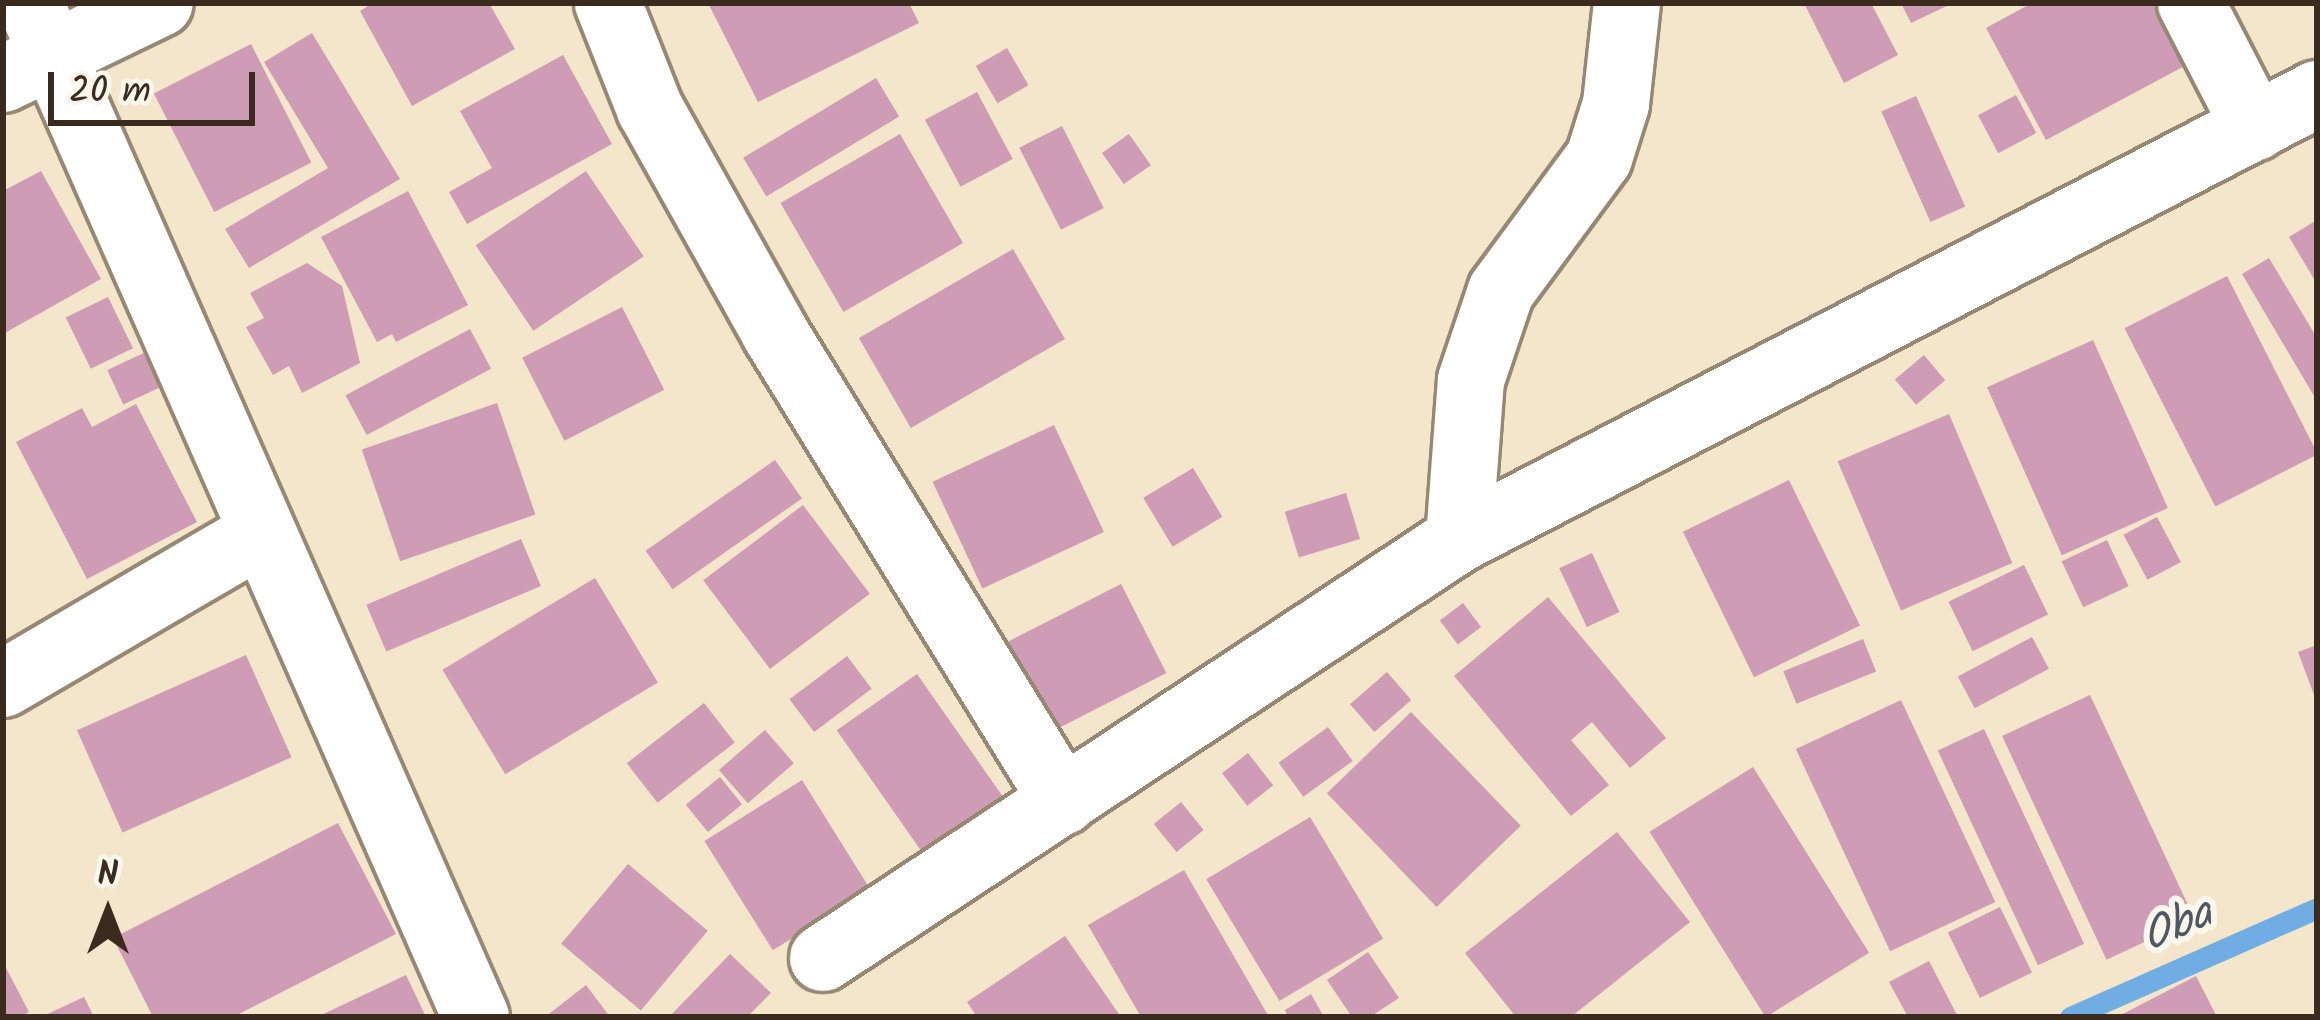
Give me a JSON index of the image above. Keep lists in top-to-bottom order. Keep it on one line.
{"water":["Oba"],"scale_bar":"20 m","north":"top"}
